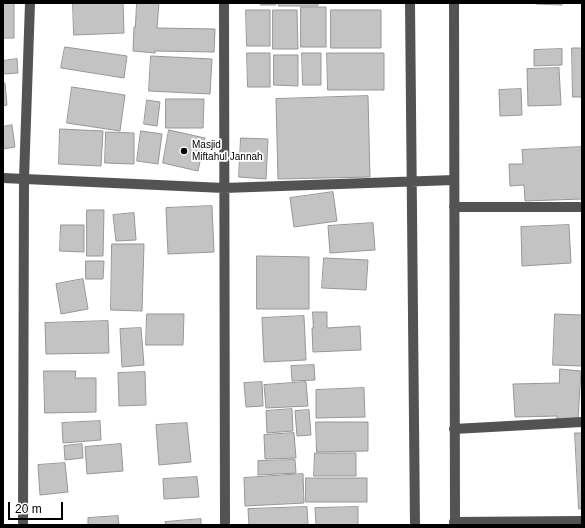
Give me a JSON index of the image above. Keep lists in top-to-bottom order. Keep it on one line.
{"places":["Masjid Miftahul Jannah"],"scale_bar":"20 m"}
